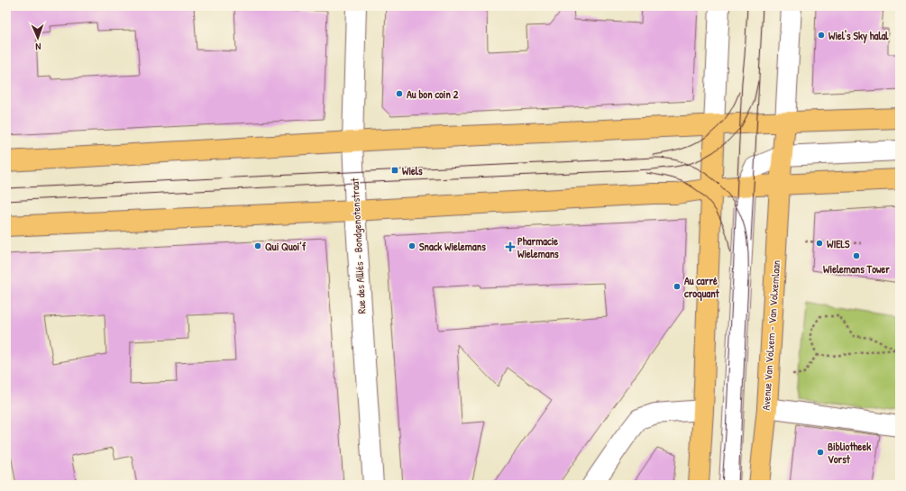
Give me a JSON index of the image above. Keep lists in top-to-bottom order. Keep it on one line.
{"streets":{"main road":["Avenue Van Volxem - Van Volxemlaan"],"street":["Rue des Alliés - Bondgenotenstraat"]},"places":{"other":["Wiel's Sky halal","Au bon coin 2","WIELS","Qui Quoi’f","Snack Wielemans","Wielemans Tower","Au carré croquant","Bibliotheek Vorst"],"transit":["Wiels"],"health":["Pharmacie Wielemans"]},"north":"bottom"}
